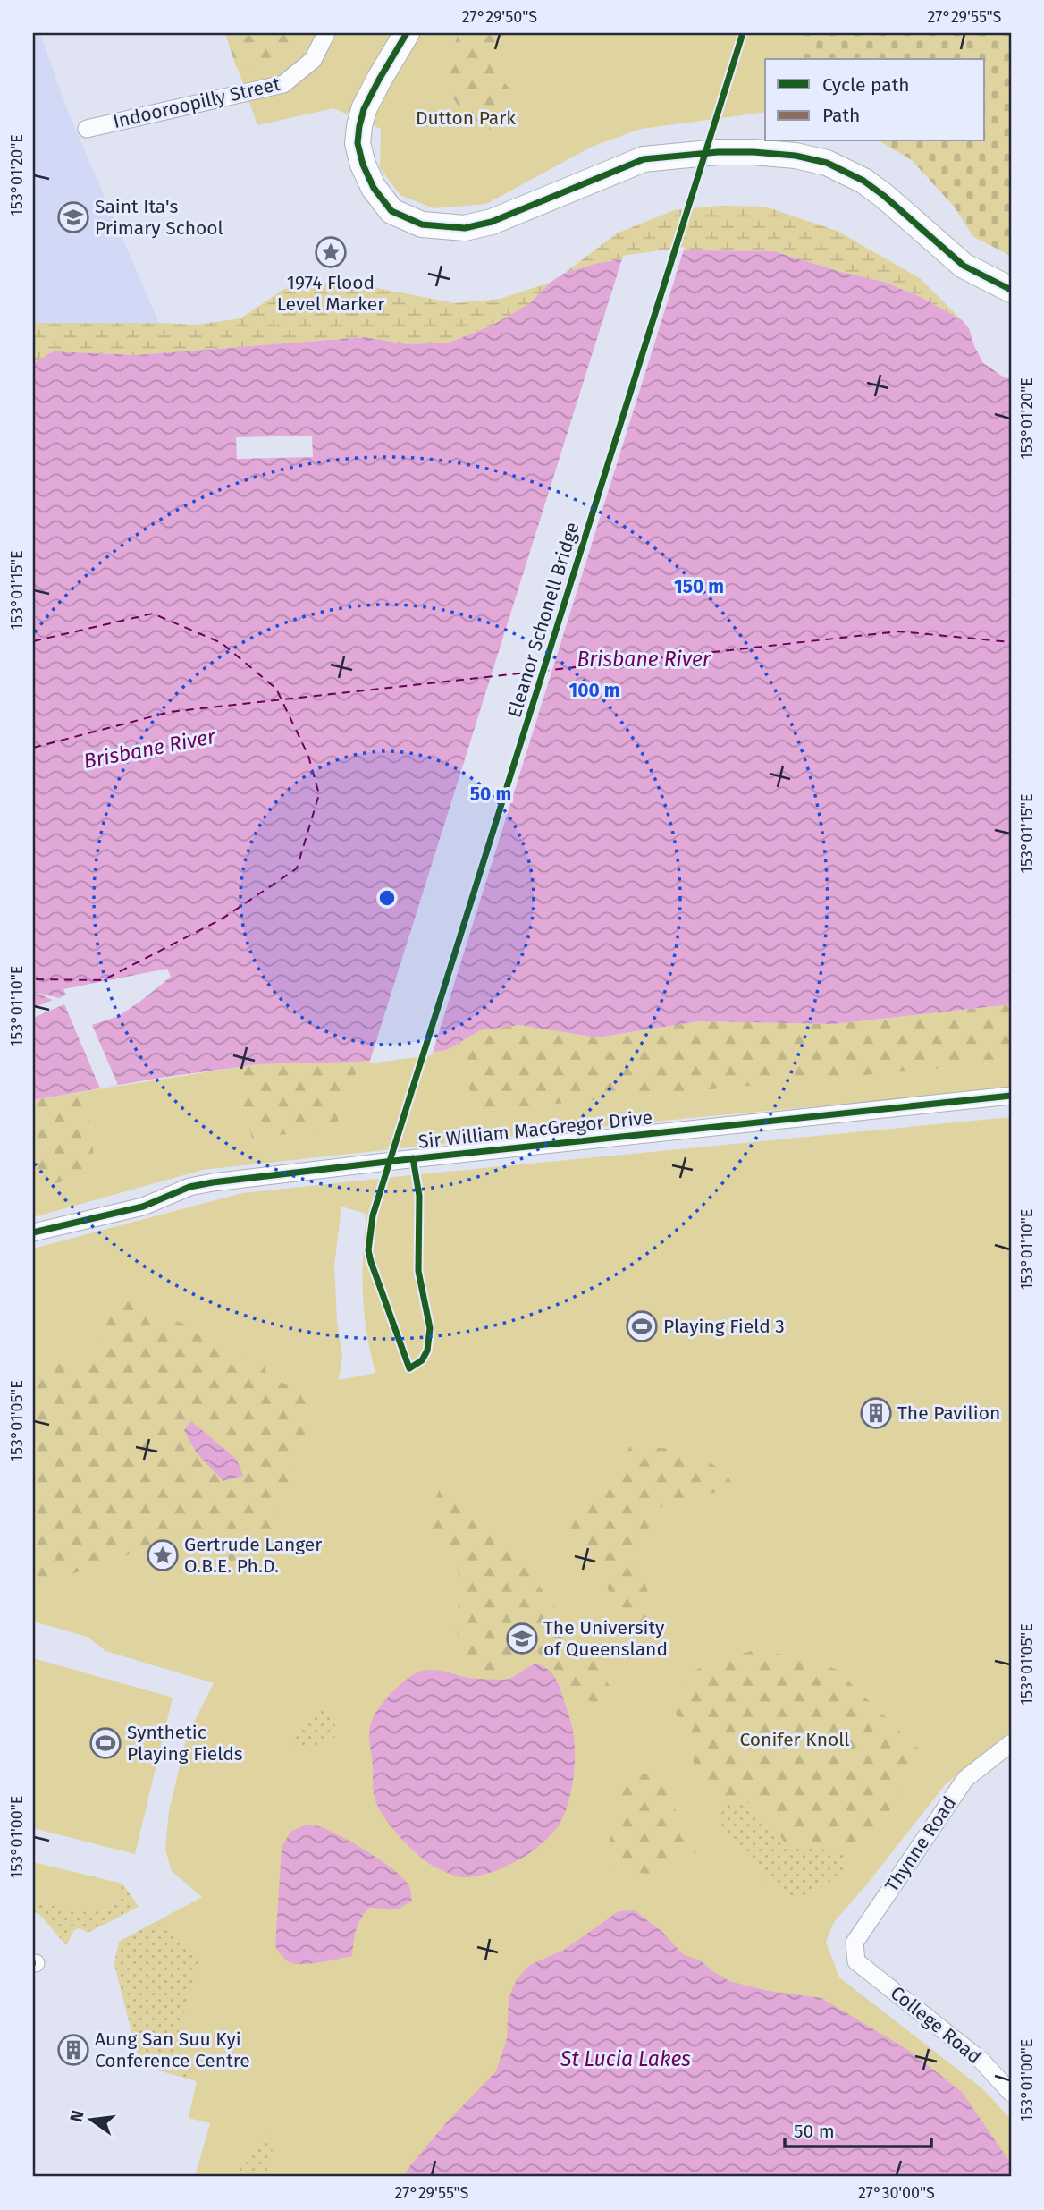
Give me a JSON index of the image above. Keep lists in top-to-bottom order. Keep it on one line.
{"streets":{"street":["Indooroopilly Street","Sir William MacGregor Drive","Thynne Road","College Road"],"cycle path":["Eleanor Schonell Bridge"]},"crossings":[["Thynne Road","College Road"]],"water":["Brisbane River","St Lucia Lakes"],"parks":["Dutton Park","Conifer Knoll"],"places":{"school or university":["Saint Ita's Primary School","The University of Queensland"],"place":["1974 Flood Level Marker","Gertrude Langer O.B.E. Ph.D."],"sports":["Playing Field 3","Synthetic Playing Fields"],"building":["The Pavilion","Aung San Suu Kyi Conference Centre"]},"legend":["Cycle path","Path"],"scale_bar":"50 m","north":"left","coordinates":["27°29'50\"S","27°29'55\"S","153°01'20\"E","153°01'15\"E","153°01'10\"E","153°01'05\"E","153°01'00\"E","27°30'00\"S"],"rings":["150 m","100 m","50 m"]}
